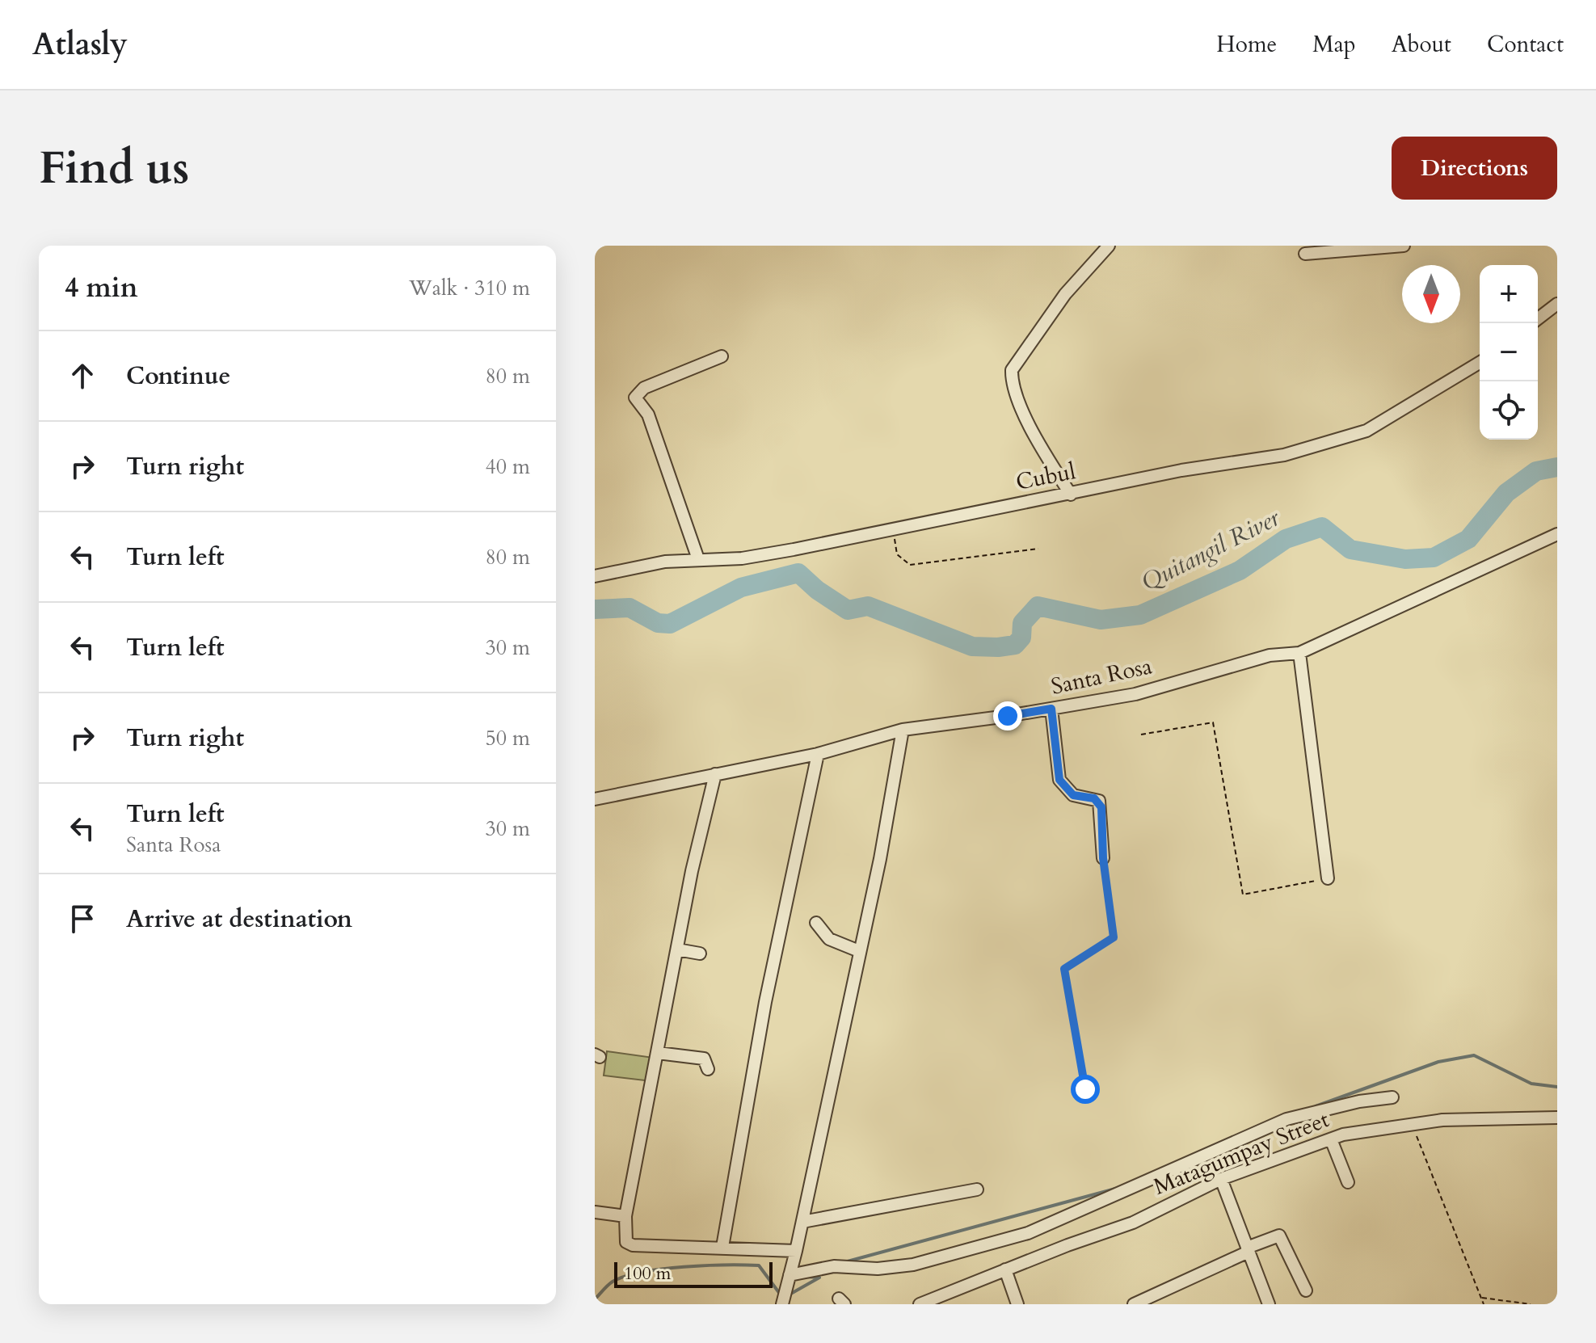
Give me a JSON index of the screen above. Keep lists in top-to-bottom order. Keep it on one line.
{"streets":{"street":["Cubul","Santa Rosa","Matagumpay Street"]},"water":["Quitangil River"],"scale_bar":"100 m","north":"bottom","page":{"header":"Atlasly","nav":["Home","Map","About","Contact"],"buttons":"Directions","title":"Find us","heading":["4 min","Walk · 310 m"],"map_buttons":["+","−"],"list":[["Continue","80 m"],["Turn right","40 m"],["Turn left","80 m"],["Turn left","30 m"],["Turn right","50 m"],["Turn left","Santa Rosa","30 m"],"Arrive at destination"],"scale":"100 m"}}
